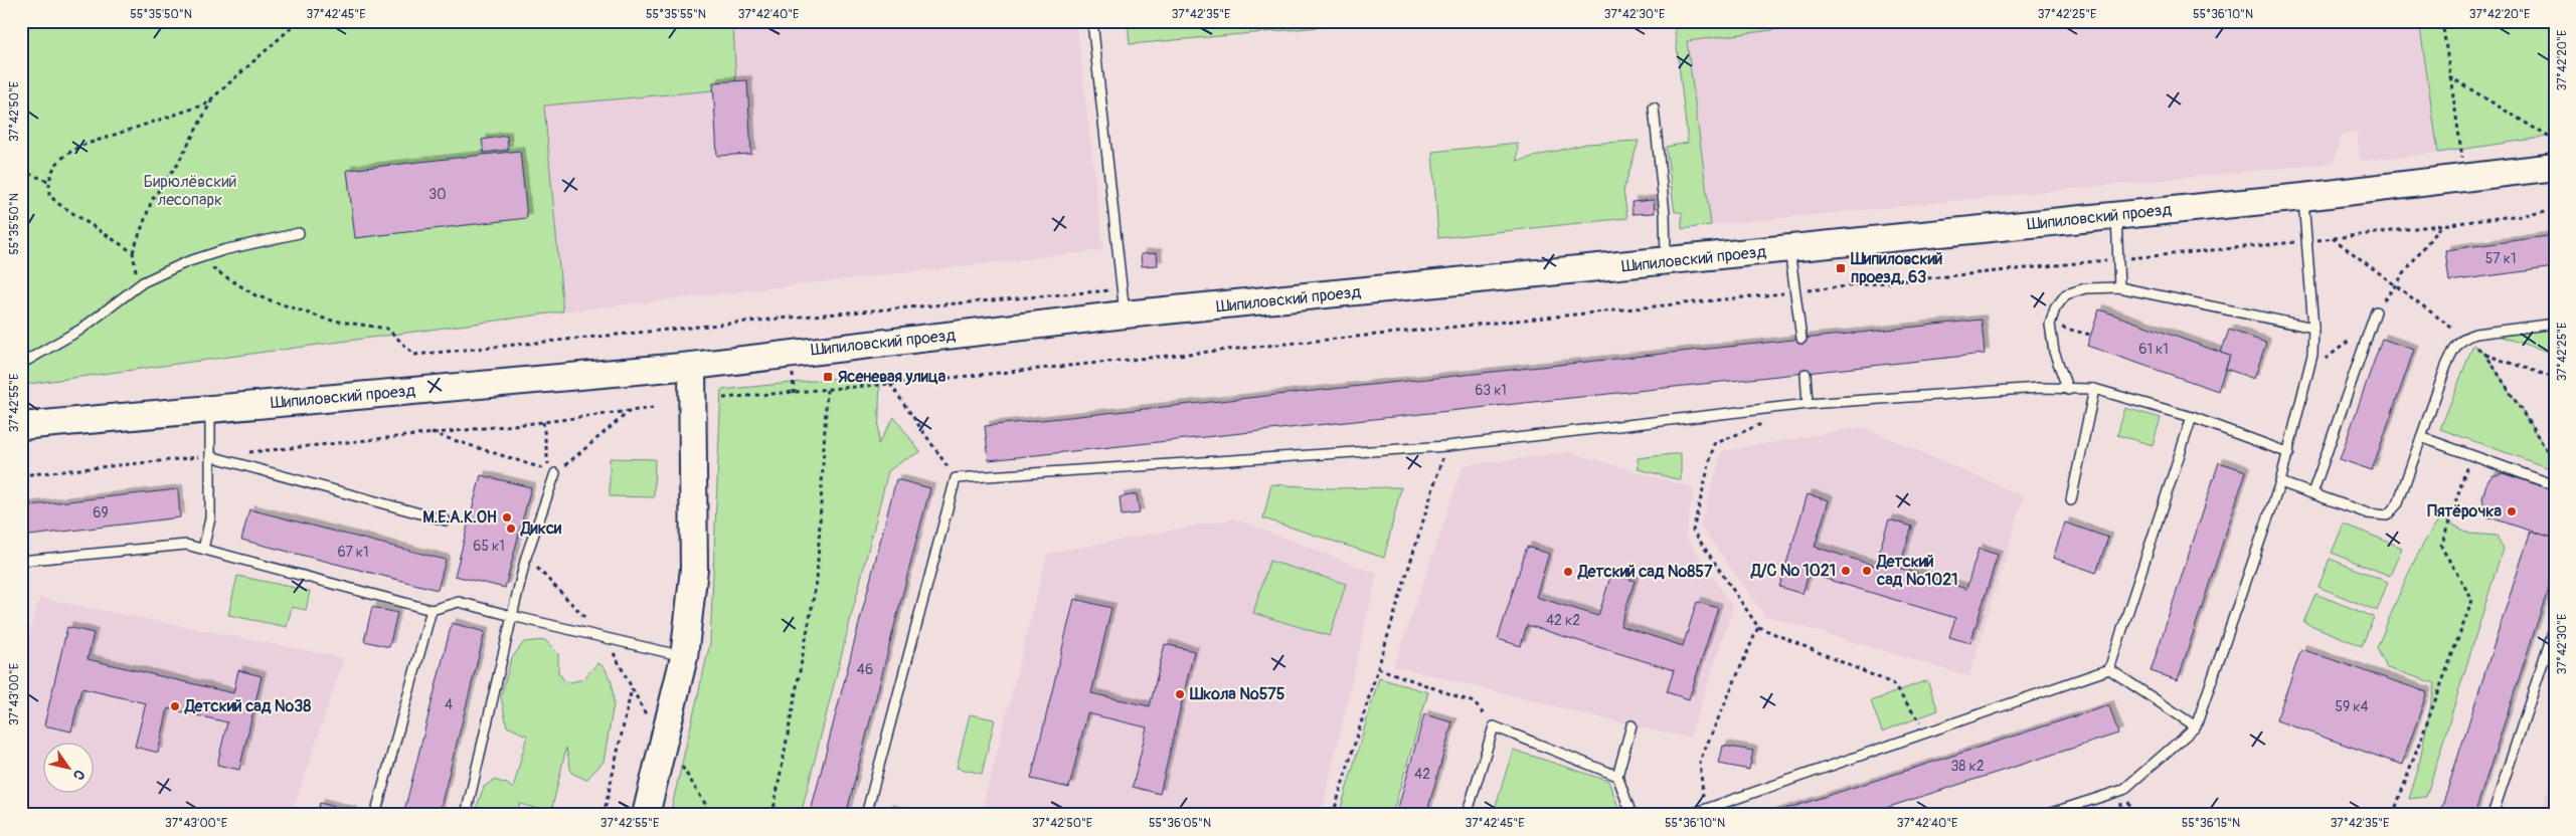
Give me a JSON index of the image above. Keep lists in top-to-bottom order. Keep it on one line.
{"streets":{"main road":["Шипиловский проезд"]},"parks":["Бирюлёвский лесопарк"],"places":{"transit":["Шипиловский проезд, 63","Ясеневая улица"],"other":["Пятёрочка","М.Е.А.К.ОН","Дикси","Д/C № 1021","Детский сад №1021","Детский сад №857","Школа №575","Детский сад №38"]},"house_numbers":["30","57 к1","61 к1","63 к1","69","65 к1","67 к1","42 к2","46","4","59 к4","38 к2","42"],"north":"bottom right","coordinates":["55°35'50\"N","37°42'45\"E","55°35'55\"N","37°42'40\"E","37°42'35\"E","37°42'30\"E","37°42'25\"E","55°36'10\"N","37°42'20\"E","37°42'50\"E","37°42'55\"E","37°43'00\"E","55°36'05\"N","55°36'15\"N"]}
